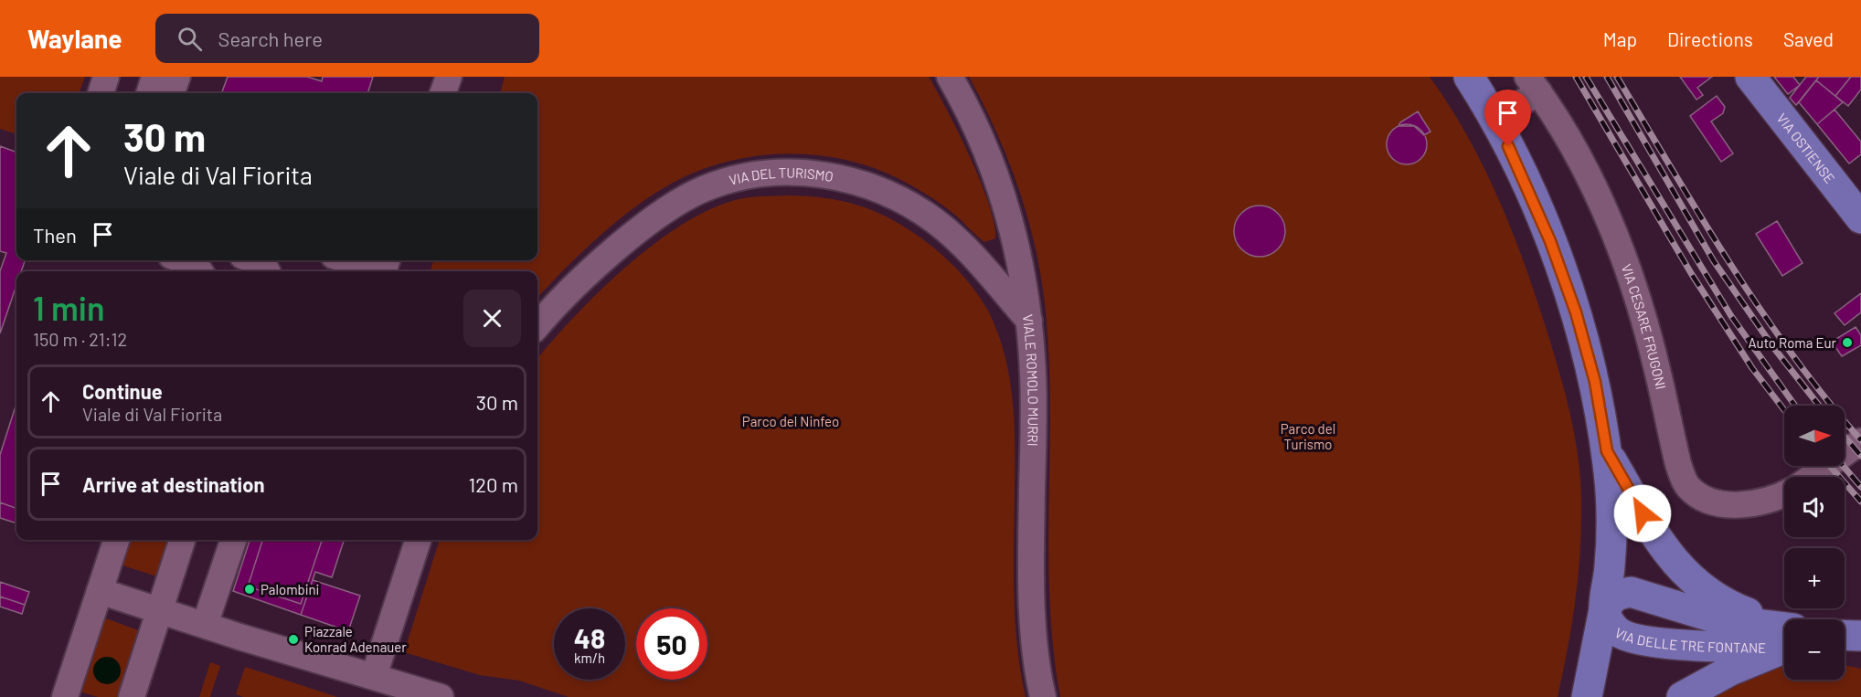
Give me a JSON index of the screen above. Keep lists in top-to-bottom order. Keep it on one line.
{"streets":{"main road":["VIA OSTIENSE","VIA DELLE TRE FONTANE"],"street":["VIA DEL TURISMO","VIA CESARE FRUGONI","VIALE ROMOLO MURRI"]},"crossings":[["VIA DEL TURISMO","VIALE ROMOLO MURRI"]],"parks":["Parco del Ninfeo","Parco del Turismo"],"places":["Auto Roma Eur","Palombini","Piazzale Konrad Adenauer"],"north":"right","page":{"header":"Waylane","search":"Search here","nav":["Map","Directions","Saved"],"turn":["30 m","Viale di Val Fiorita"],"then":"Then","heading":["1 min","150 m · 21:12"],"list":[{"name":"Continue","note":"Viale di Val Fiorita","value":"30 m"},{"name":"Arrive at destination","value":"120 m"}],"map_buttons":["+","−"],"speed":"48 km/h","limit":"50"}}
